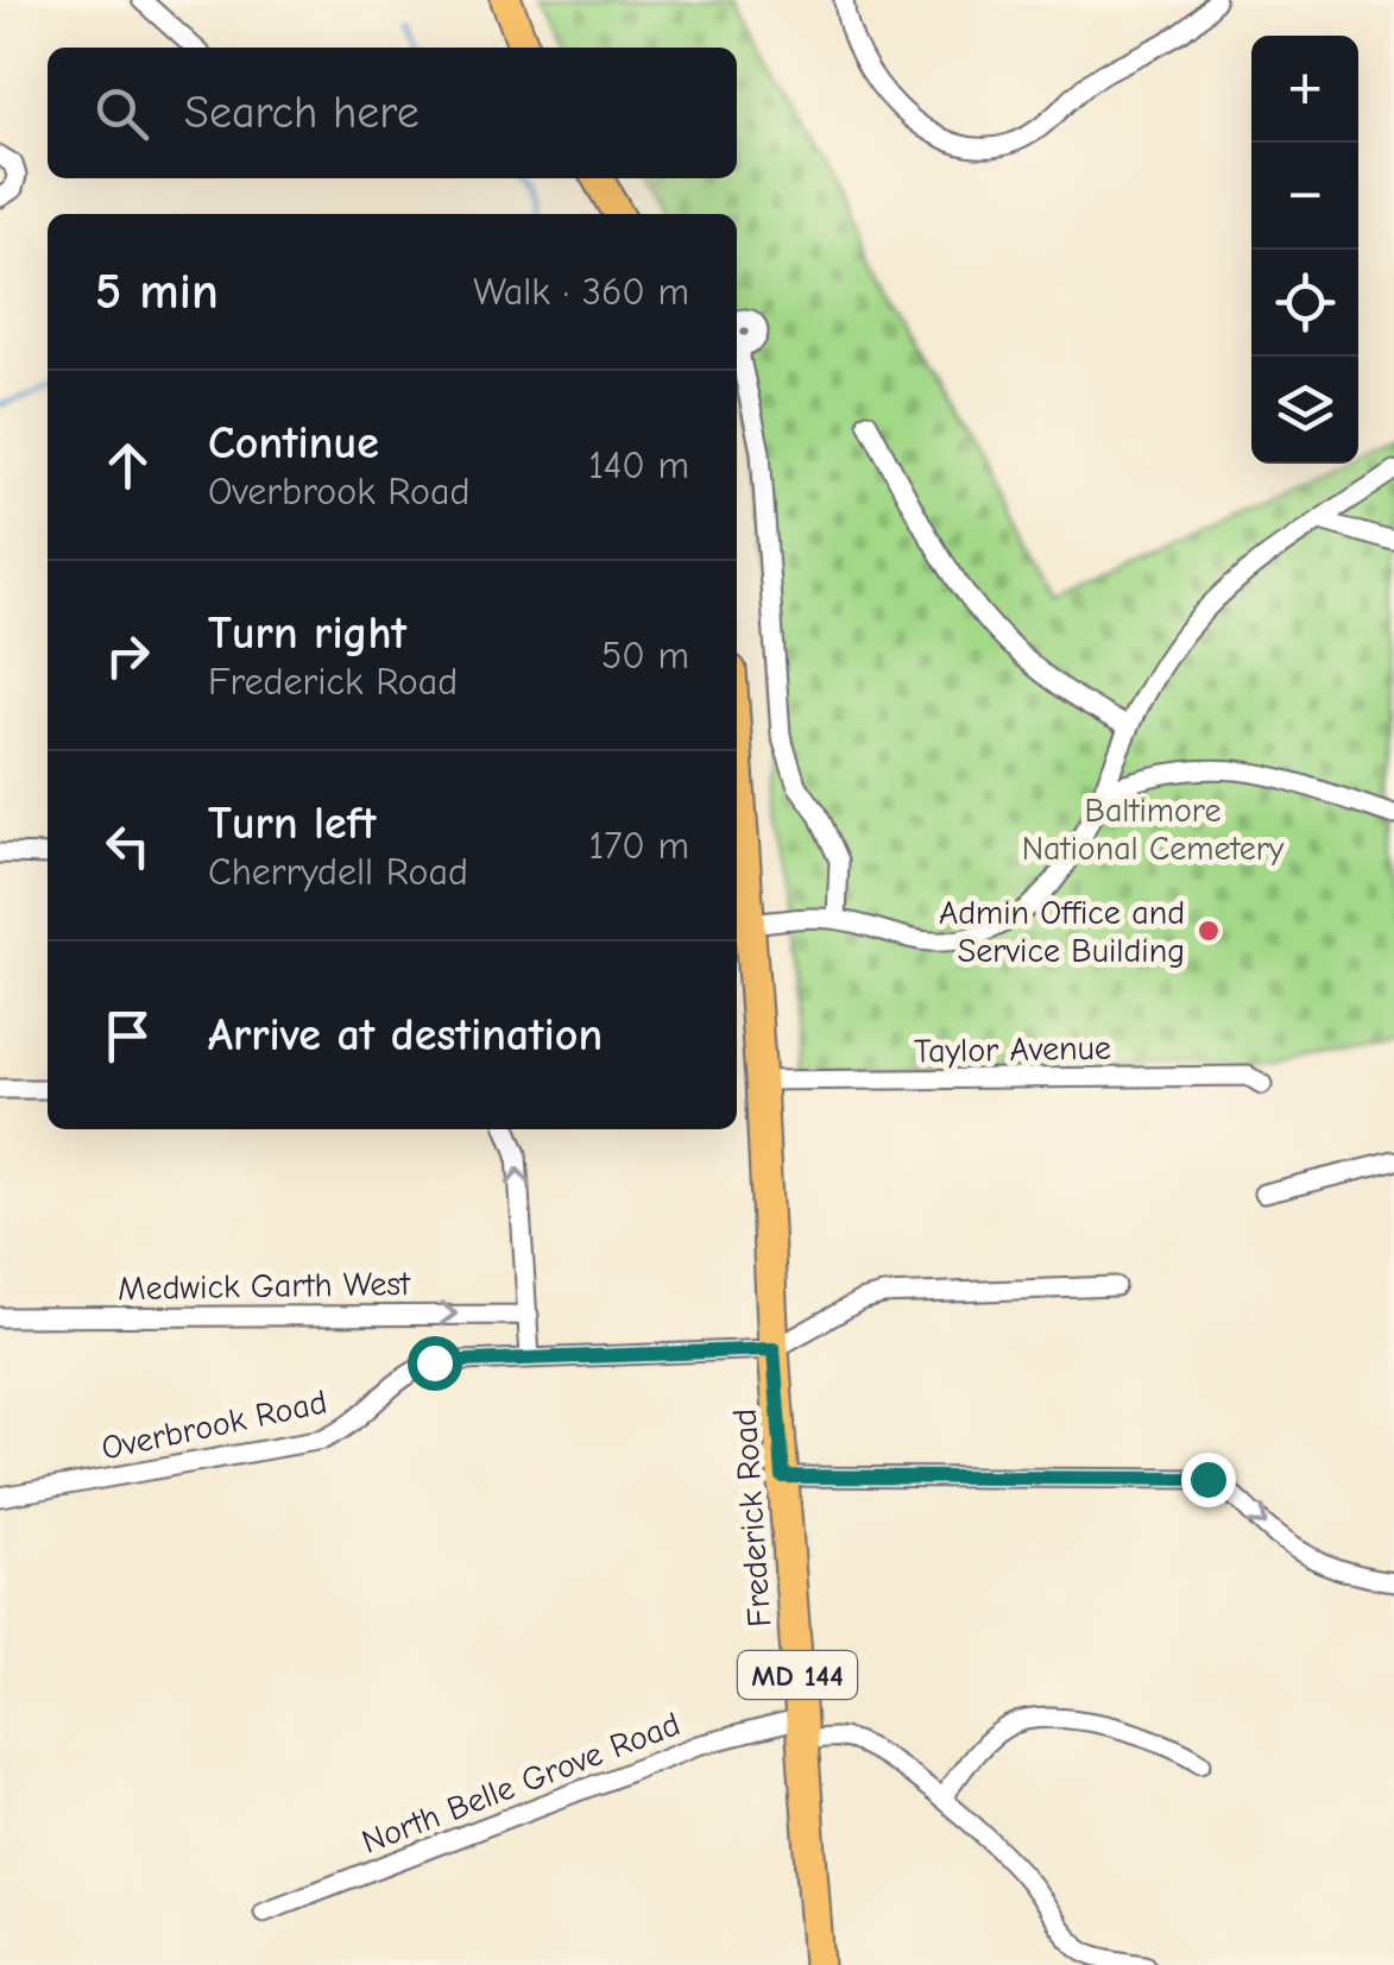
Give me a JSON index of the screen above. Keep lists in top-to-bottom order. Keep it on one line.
{"streets":{"main road":["Frederick Road","MD 144"],"street":["Taylor Avenue","Medwick Garth West","Overbrook Road","North Belle Grove Road"]},"crossings":[["Taylor Avenue","MD 144"],["Overbrook Road","Frederick Road"],["Overbrook Road","MD 144"],["Frederick Road","MD 144"],["Frederick Road","North Belle Grove Road"]],"one_way":["Medwick Garth West"],"parks":["Baltimore National Cemetery"],"places":["Admin Office and Service Building"],"page":{"map_buttons":["+","−"],"search":"Search here","heading":["5 min","Walk · 360 m"],"list":[["Continue","Overbrook Road","140 m"],["Turn right","Frederick Road","50 m"],["Turn left","Cherrydell Road","170 m"],"Arrive at destination"]}}
